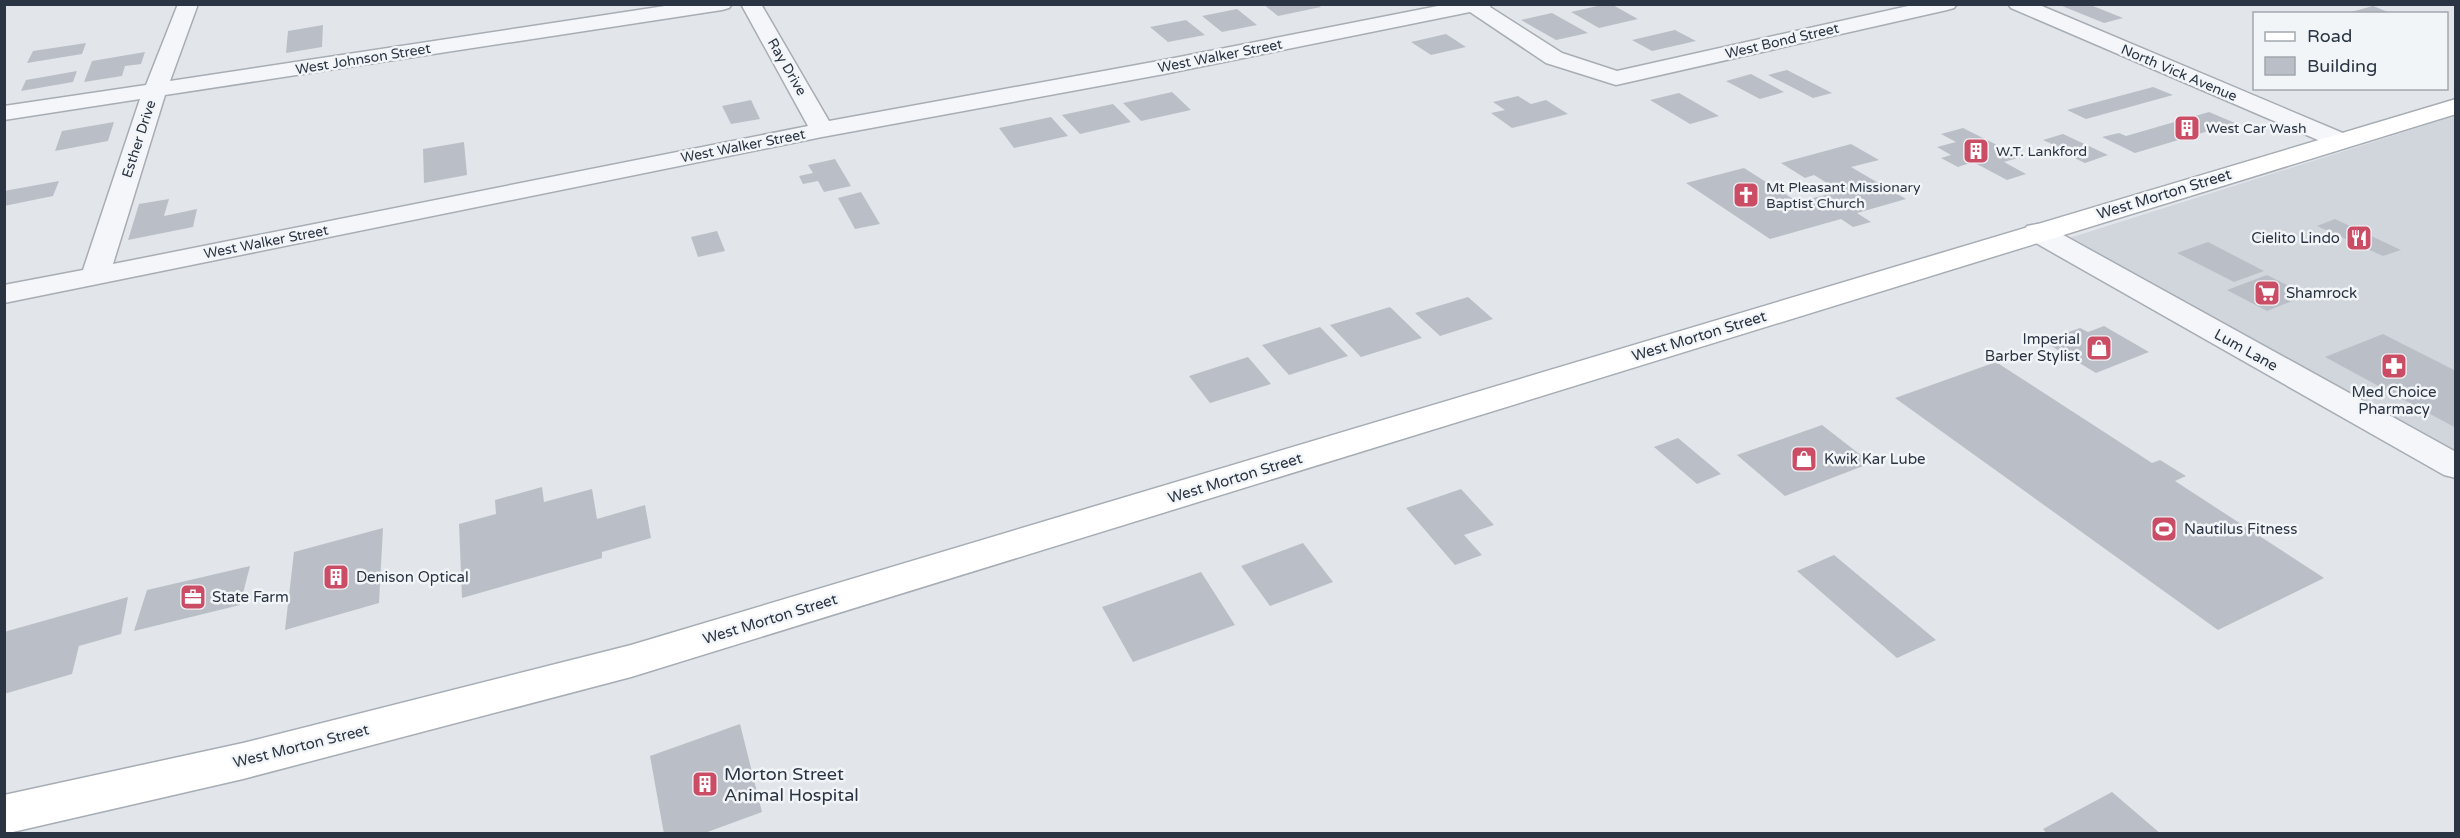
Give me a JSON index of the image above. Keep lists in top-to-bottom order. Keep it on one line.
{"streets":{"main road":["West Morton Street"],"street":["West Bond Street","West Walker Street","West Johnson Street","Ray Drive","North Vick Avenue","Esther Drive","Lum Lane"]},"crossings":[["West Bond Street","West Walker Street"],["West Walker Street","Ray Drive"],["West Walker Street","Esther Drive"],["West Johnson Street","Esther Drive"],["North Vick Avenue","West Morton Street"],["West Morton Street","Lum Lane"]],"places":{"building":["West Car Wash","W.T. Lankford","Denison Optical","Morton Street Animal Hospital"],"church":["Mt Pleasant Missionary Baptist Church"],"restaurant":["Cielito Lindo"],"supermarket":["Shamrock"],"shop":["Imperial Barber Stylist","Kwik Kar Lube"],"pharmacy":["Med Choice Pharmacy"],"sports":["Nautilus Fitness"],"office":["State Farm"]},"legend":["Road","Building"]}
